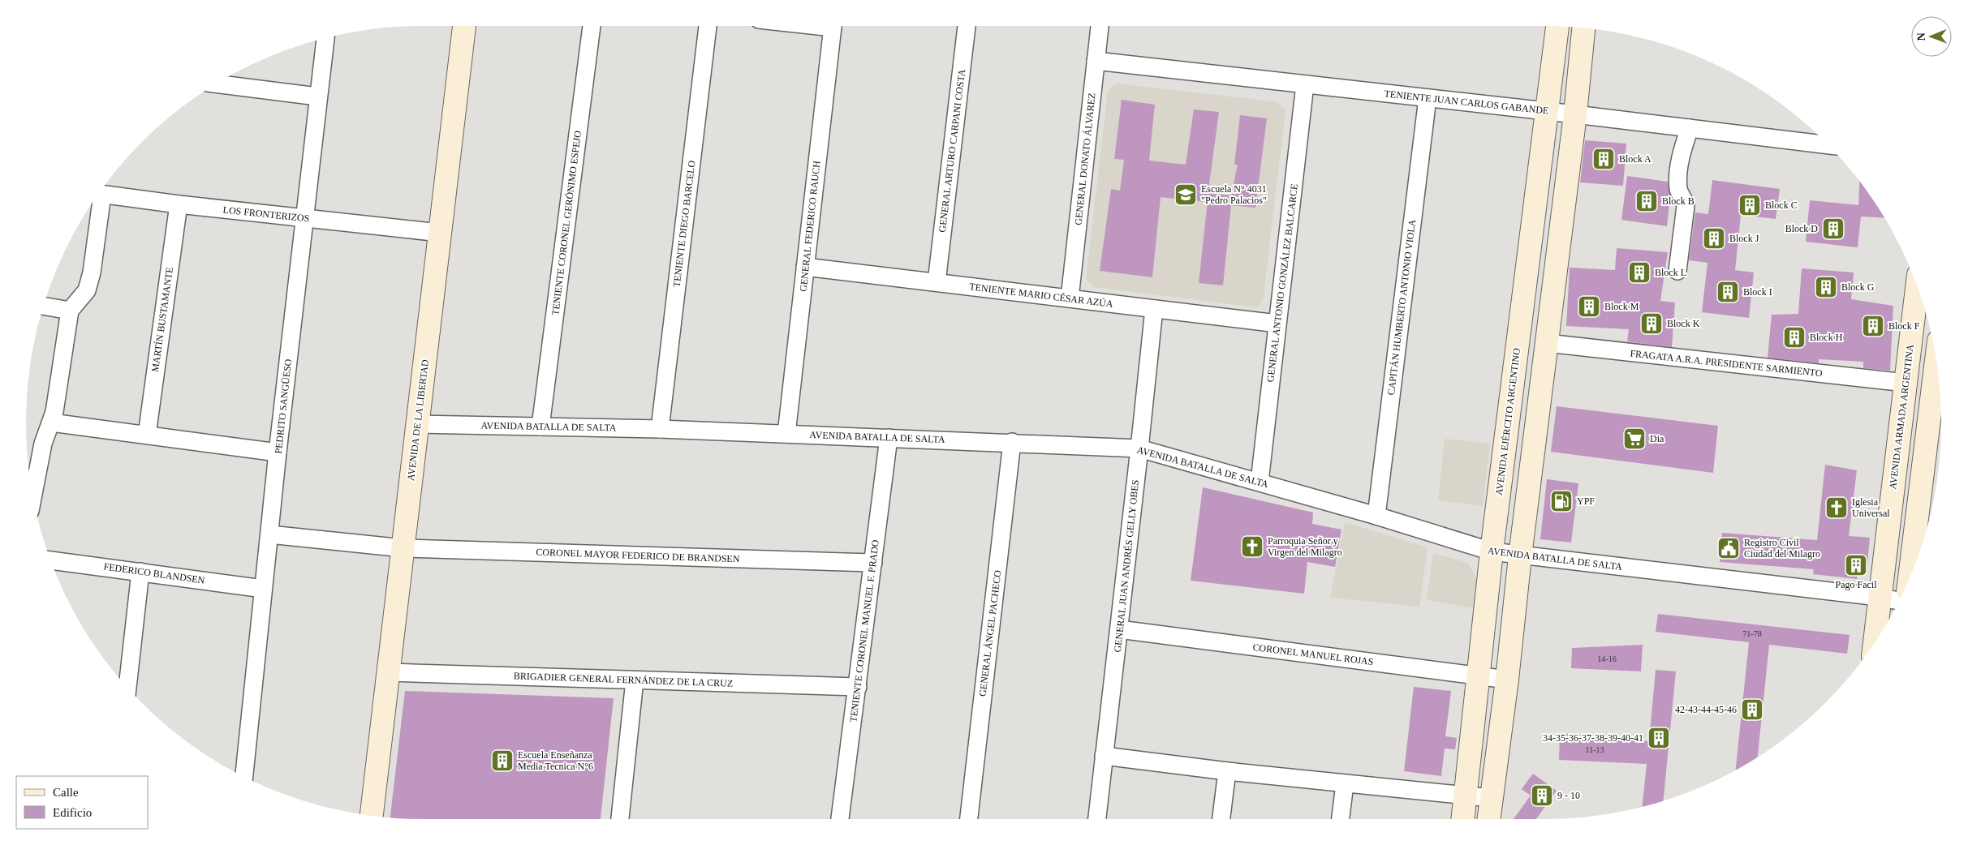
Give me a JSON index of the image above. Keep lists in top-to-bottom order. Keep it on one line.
{"streets":{"street":["TENIENTE JUAN CARLOS GABANDE","GENERAL ARTURO CARPANI COSTA","GENERAL DONATO ÁLVAREZ","LOS FRONTERIZOS","TENIENTE CORONEL GERÓNIMO ESPEJO","TENIENTE DIEGO BARCELO","GENERAL FEDERICO RAUCH","GENERAL ANTONIO GONZÁLEZ BALCARCE","TENIENTE MARIO CÉSAR AZÚA","CAPITÁN HUMBERTO ANTONIO VIOLA","MARTÍN BUSTAMANTE","FRAGATA A.R.A. PRESIDENTE SARMIENTO","PEDRITO SANGÜESO","AVENIDA ARMADA ARGENTINA","AVENIDA DE LA LIBERTAD","AVENIDA EJÉRCITO ARGENTINO","AVENIDA BATALLA DE SALTA","CORONEL MAYOR FEDERICO DE BRANDSEN","GENERAL JUAN ANDRÉS GELLY OBES","FEDERICO BLANDSEN","TENIENTE CORONEL MANUEL F. PRADO","GENERAL ÁNGEL PACHECO","CORONEL MANUEL ROJAS","BRIGADIER GENERAL FERNÁNDEZ DE LA CRUZ"]},"crossings":[["TENIENTE JUAN CARLOS GABANDE","GENERAL DONATO ÁLVAREZ"],["TENIENTE JUAN CARLOS GABANDE","GENERAL ANTONIO GONZÁLEZ BALCARCE"],["TENIENTE JUAN CARLOS GABANDE","CAPITÁN HUMBERTO ANTONIO VIOLA"],["TENIENTE JUAN CARLOS GABANDE","AVENIDA EJÉRCITO ARGENTINO"],["GENERAL ARTURO CARPANI COSTA","TENIENTE MARIO CÉSAR AZÚA"],["GENERAL DONATO ÁLVAREZ","TENIENTE MARIO CÉSAR AZÚA"],["LOS FRONTERIZOS","MARTÍN BUSTAMANTE"],["LOS FRONTERIZOS","PEDRITO SANGÜESO"],["LOS FRONTERIZOS","AVENIDA DE LA LIBERTAD"],["TENIENTE CORONEL GERÓNIMO ESPEJO","AVENIDA BATALLA DE SALTA"],["TENIENTE DIEGO BARCELO","AVENIDA BATALLA DE SALTA"],["GENERAL FEDERICO RAUCH","TENIENTE MARIO CÉSAR AZÚA"],["GENERAL FEDERICO RAUCH","AVENIDA BATALLA DE SALTA"],["GENERAL ANTONIO GONZÁLEZ BALCARCE","TENIENTE MARIO CÉSAR AZÚA"],["GENERAL ANTONIO GONZÁLEZ BALCARCE","AVENIDA BATALLA DE SALTA"],["TENIENTE MARIO CÉSAR AZÚA","GENERAL JUAN ANDRÉS GELLY OBES"],["CAPITÁN HUMBERTO ANTONIO VIOLA","AVENIDA BATALLA DE SALTA"],["FRAGATA A.R.A. PRESIDENTE SARMIENTO","AVENIDA ARMADA ARGENTINA"],["PEDRITO SANGÜESO","FEDERICO BLANDSEN"],["AVENIDA ARMADA ARGENTINA","AVENIDA BATALLA DE SALTA"],["AVENIDA DE LA LIBERTAD","AVENIDA BATALLA DE SALTA"],["AVENIDA DE LA LIBERTAD","CORONEL MAYOR FEDERICO DE BRANDSEN"],["AVENIDA DE LA LIBERTAD","BRIGADIER GENERAL FERNÁNDEZ DE LA CRUZ"],["AVENIDA EJÉRCITO ARGENTINO","AVENIDA BATALLA DE SALTA"],["AVENIDA EJÉRCITO ARGENTINO","CORONEL MANUEL ROJAS"],["AVENIDA BATALLA DE SALTA","GENERAL JUAN ANDRÉS GELLY OBES"],["AVENIDA BATALLA DE SALTA","TENIENTE CORONEL MANUEL F. PRADO"],["AVENIDA BATALLA DE SALTA","GENERAL ÁNGEL PACHECO"],["CORONEL MAYOR FEDERICO DE BRANDSEN","TENIENTE CORONEL MANUEL F. PRADO"],["GENERAL JUAN ANDRÉS GELLY OBES","CORONEL MANUEL ROJAS"],["TENIENTE CORONEL MANUEL F. PRADO","BRIGADIER GENERAL FERNÁNDEZ DE LA CRUZ"]],"places":{"building":["Block A","Block B","Block C","Block D","Block J","Block L","Block G","Block I","Block M","Block K","Block F","Block H","Pago Facil","42-43-44-45-46","34-35-36-37-38-39-40-41","Escuela Enseñanza Media Tecnica N°6","9 - 10"],"school or university":["Escuela N° 4031 \"Pedro Palacios\""],"supermarket":["Dia"],"fuel station":["YPF"],"church":["Iglesia Universal","Parroquia Señor y Virgen del Milagro"],"public building":["Registro Civil Ciudad del Milagro"]},"house_numbers":["71-78","14-16","11-13"],"legend":["Calle","Edificio"],"north":"left"}
